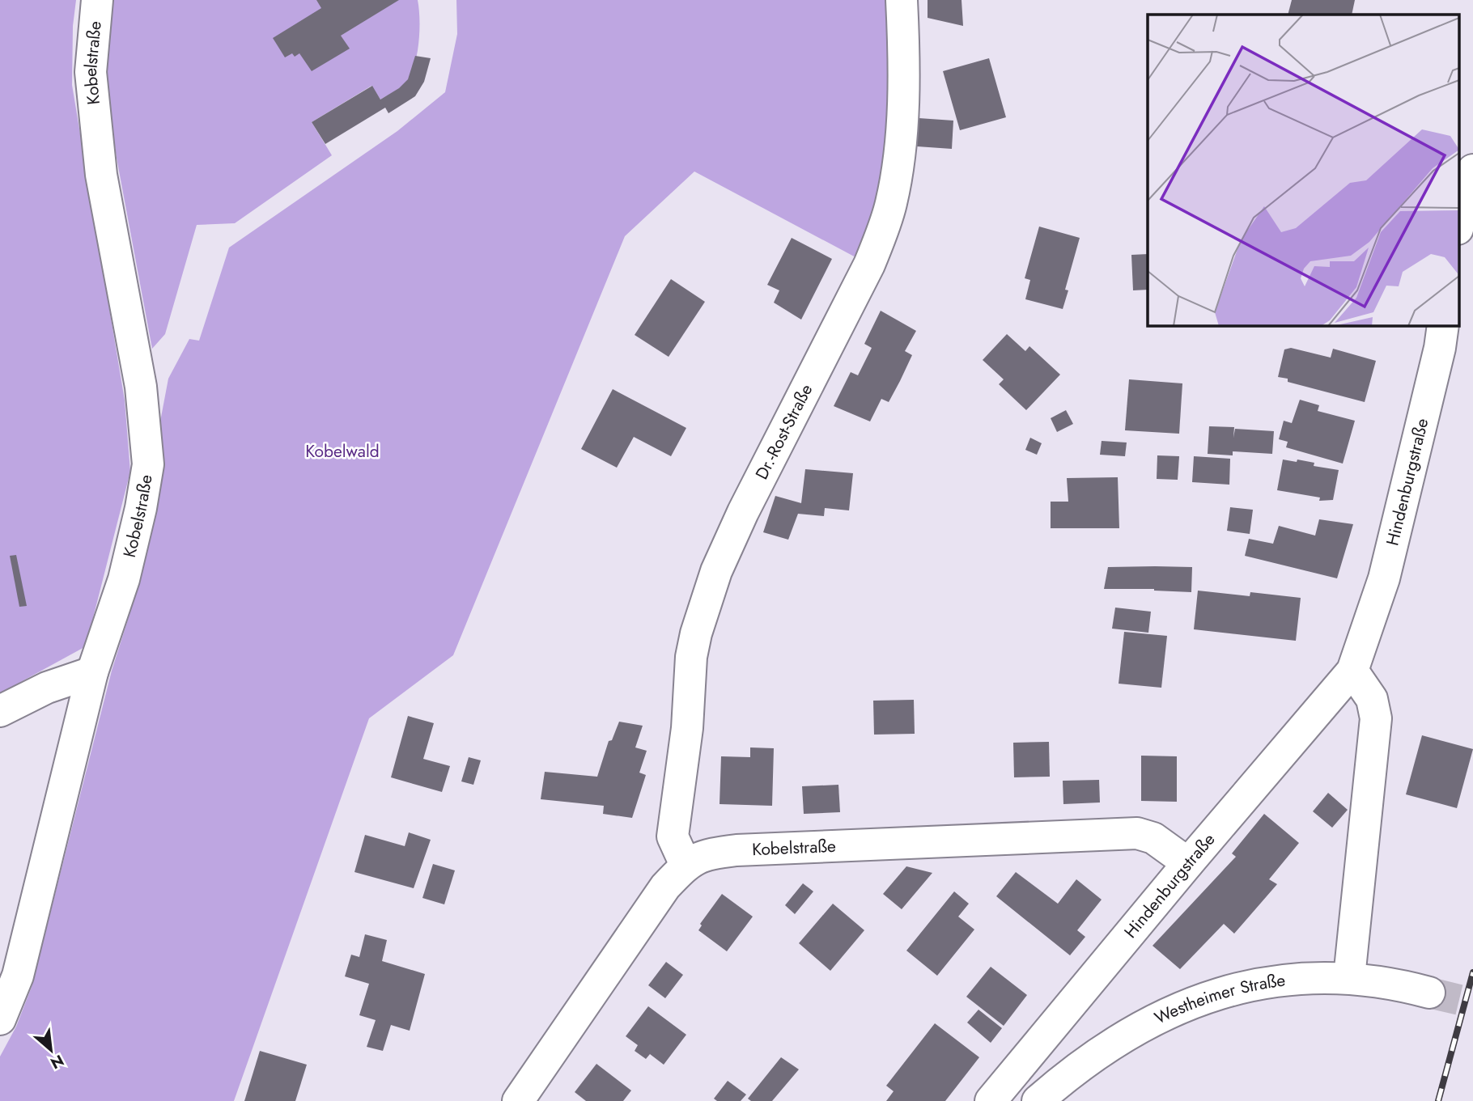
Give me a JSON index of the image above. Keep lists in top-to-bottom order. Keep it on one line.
{"streets":{"street":["Kobelstraße","Dr.-Rost-Straße","Hindenburgstraße","Westheimer Straße"]},"crossings":[["Kobelstraße","Dr.-Rost-Straße"],["Kobelstraße","Hindenburgstraße"]],"parks":["Kobelwald"],"north":"bottom right"}
